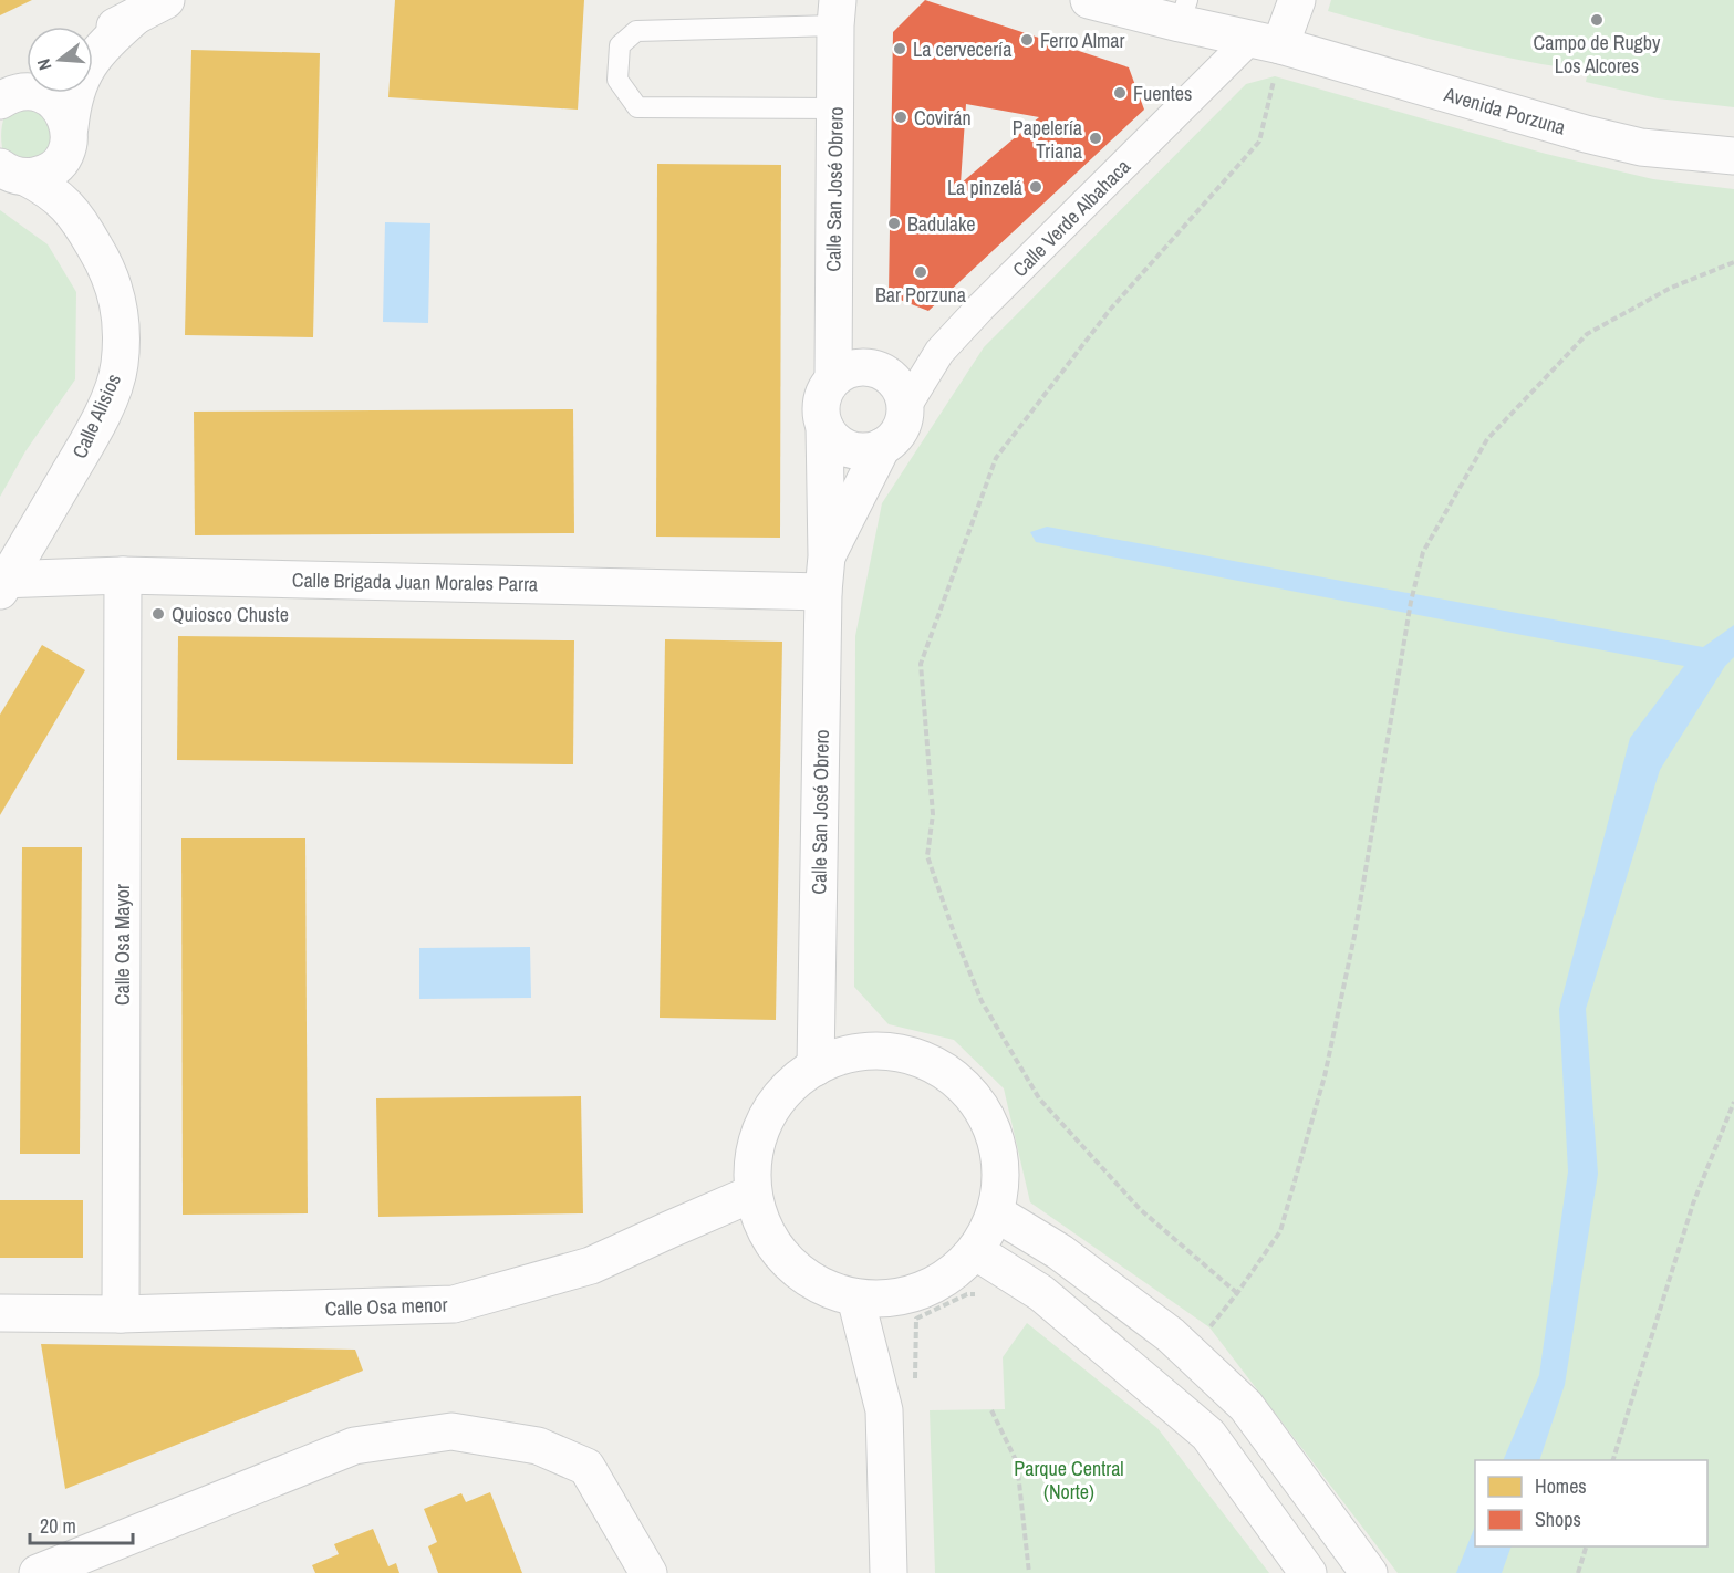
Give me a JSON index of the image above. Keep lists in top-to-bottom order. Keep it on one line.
{"streets":{"street":["Avenida Porzuna","Calle San José Obrero","Calle Verde Albahaca","Calle Alisios","Calle Brigada Juan Morales Parra","Calle Osa Mayor","Calle Osa menor"]},"crossings":[["Avenida Porzuna","Calle Verde Albahaca"],["Calle San José Obrero","Calle Verde Albahaca"],["Calle San José Obrero","Calle Brigada Juan Morales Parra"],["Calle Alisios","Calle Brigada Juan Morales Parra"],["Calle Brigada Juan Morales Parra","Calle Osa Mayor"],["Calle Osa Mayor","Calle Osa menor"]],"parks":["Parque Central (Norte)"],"places":["Campo de Rugby Los Alcores","Ferro Almar","La cervecería","Fuentes","Covirán","Papelería Triana","La pinzelá","Badulake","Bar Porzuna","Quiosco Chuste"],"legend":["Homes","Shops"],"scale_bar":"20 m","north":"left"}
